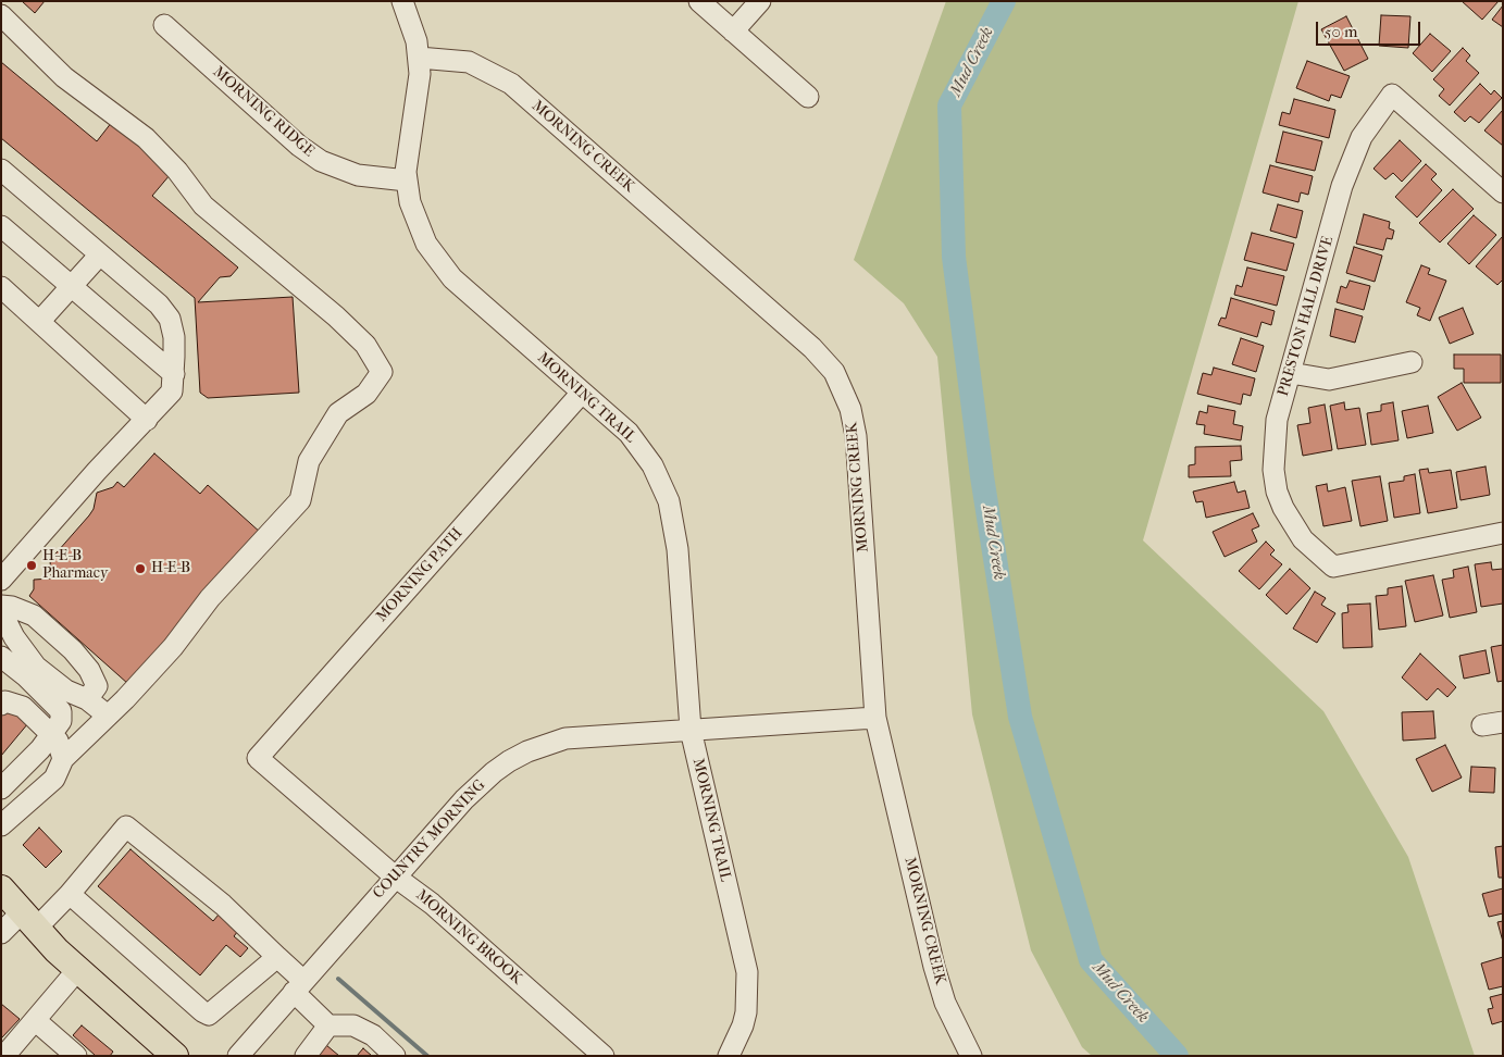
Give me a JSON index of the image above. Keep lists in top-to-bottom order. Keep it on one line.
{"streets":{"street":["MORNING RIDGE","MORNING CREEK","PRESTON HALL DRIVE","MORNING TRAIL","MORNING PATH","COUNTRY MORNING","MORNING BROOK"]},"crossings":[["MORNING RIDGE","MORNING TRAIL"],["MORNING CREEK","MORNING TRAIL"],["MORNING CREEK","COUNTRY MORNING"],["MORNING TRAIL","MORNING PATH"],["MORNING TRAIL","COUNTRY MORNING"],["MORNING PATH","MORNING BROOK"],["COUNTRY MORNING","MORNING BROOK"]],"water":["Mud Creek"],"places":["H-E-B Pharmacy","H-E-B"],"scale_bar":"50 m"}
